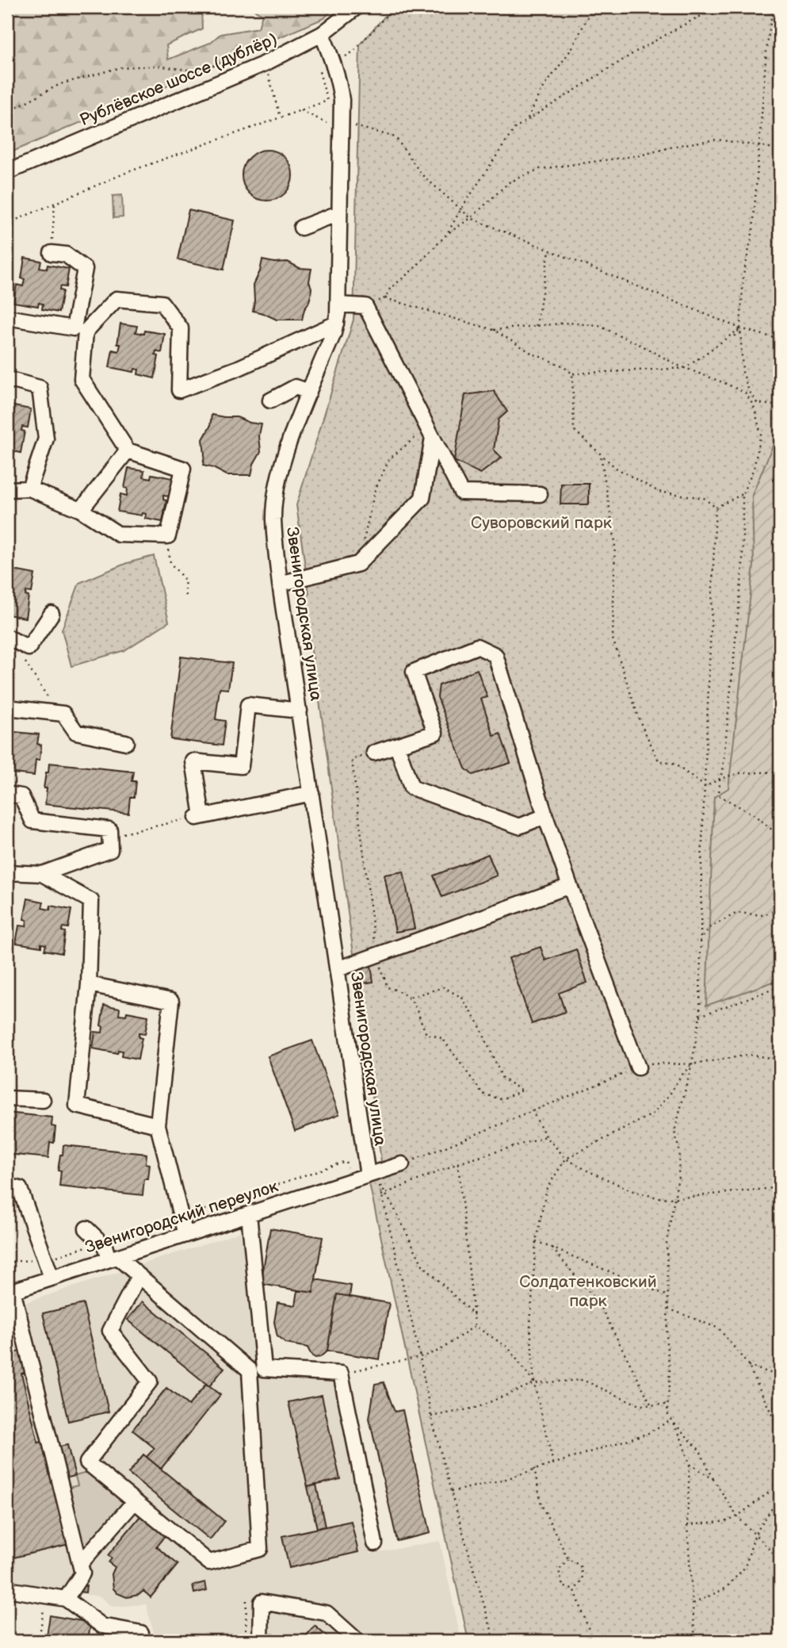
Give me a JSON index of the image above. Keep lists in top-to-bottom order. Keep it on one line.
{"streets":{"street":["Рублёвское шоссе (дублёр)","Звенигородская улица","Звенигородский переулок"]},"crossings":[["Рублёвское шоссе (дублёр)","Звенигородская улица"],["Звенигородская улица","Звенигородский переулок"]],"parks":["Суворовский парк","Солдатенковский парк"]}
